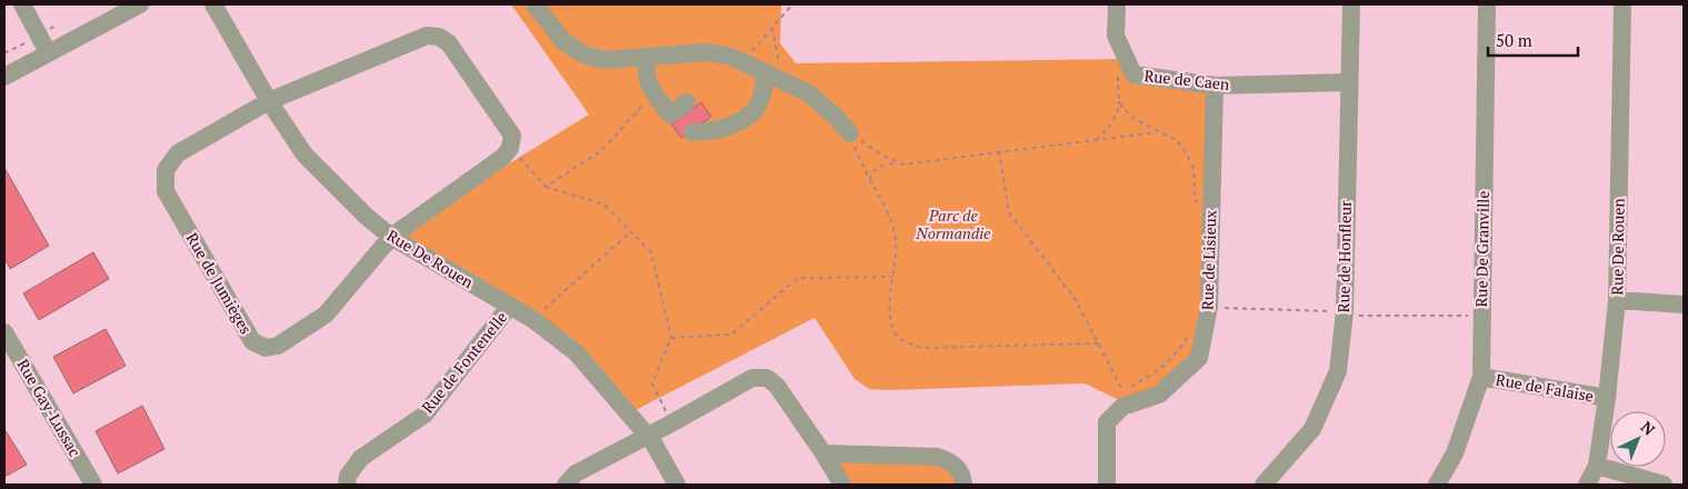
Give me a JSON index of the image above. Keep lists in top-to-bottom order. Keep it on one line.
{"streets":{"street":["Rue de Caen","Rue De Rouen","Rue De Granville","Rue de Honfleur","Rue de Lisieux","Rue de Jumièges","Rue de Fontenelle","Rue de Falaise","Rue Gay-Lussac"]},"crossings":[["Rue de Caen","Rue de Honfleur"],["Rue de Caen","Rue de Lisieux"],["Rue De Rouen","Rue de Jumièges"],["Rue De Rouen","Rue de Fontenelle"],["Rue De Rouen","Rue de Falaise"],["Rue De Granville","Rue de Falaise"]],"parks":["Parc de Normandie"],"scale_bar":"50 m","north":"top right"}
